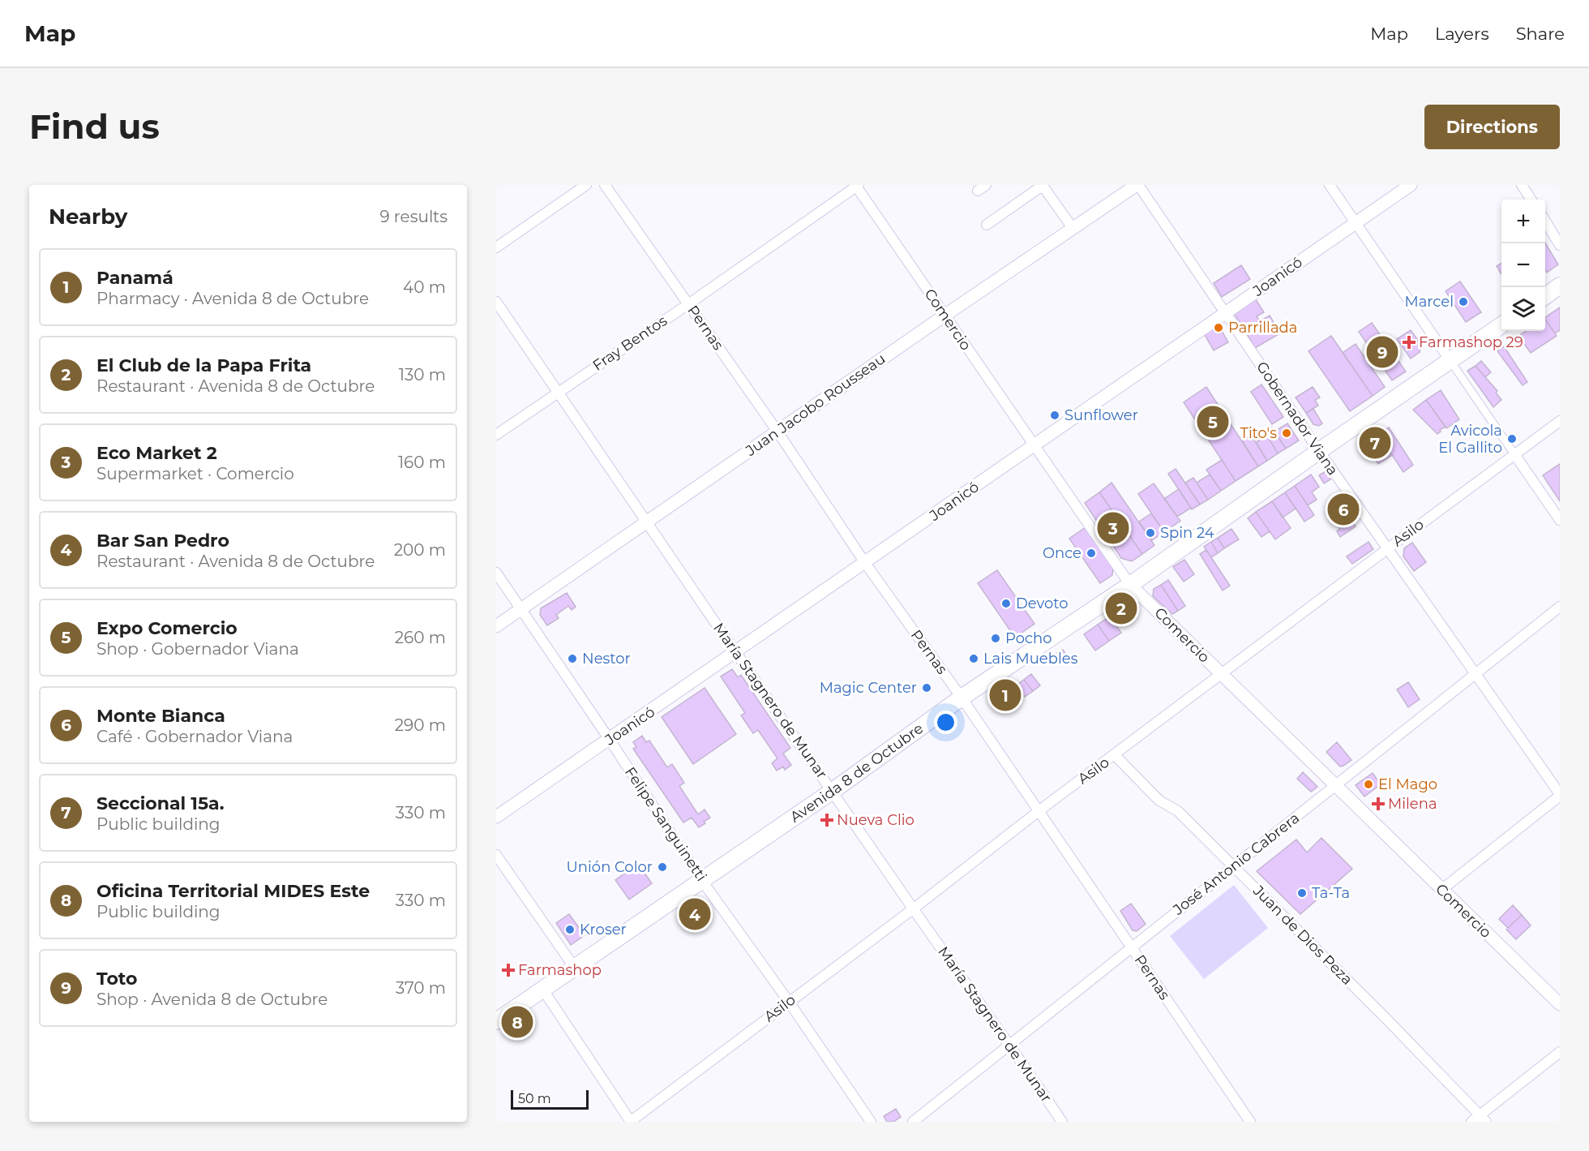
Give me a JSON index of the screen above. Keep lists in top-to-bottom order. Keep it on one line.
{"streets":{"main road":["Avenida 8 de Octubre"],"street":["Joanicó","Comercio","Pernas","Fray Bentos","Juan Jacobo Rousseau","Gobernador Viana","Asilo","María Stagnero de Munar","Felipe Sanguinetti","José Antonio Cabrera","Juan de Dios Peza"]},"crossings":[["Joanicó","Comercio"],["Joanicó","Pernas"],["Joanicó","Gobernador Viana"],["Joanicó","María Stagnero de Munar"],["Joanicó","Felipe Sanguinetti"],["Comercio","Fray Bentos"],["Comercio","Juan Jacobo Rousseau"],["Comercio","Asilo"],["Comercio","Avenida 8 de Octubre"],["Comercio","José Antonio Cabrera"],["Pernas","Fray Bentos"],["Pernas","Juan Jacobo Rousseau"],["Pernas","Asilo"],["Pernas","Avenida 8 de Octubre"],["Pernas","José Antonio Cabrera"],["Fray Bentos","María Stagnero de Munar"],["Juan Jacobo Rousseau","Gobernador Viana"],["Juan Jacobo Rousseau","María Stagnero de Munar"],["Juan Jacobo Rousseau","Felipe Sanguinetti"],["Gobernador Viana","Asilo"],["Gobernador Viana","Avenida 8 de Octubre"],["Gobernador Viana","José Antonio Cabrera"],["Asilo","María Stagnero de Munar"],["Asilo","Felipe Sanguinetti"],["Asilo","Juan de Dios Peza"],["María Stagnero de Munar","Avenida 8 de Octubre"],["María Stagnero de Munar","José Antonio Cabrera"],["Avenida 8 de Octubre","Felipe Sanguinetti"],["José Antonio Cabrera","Juan de Dios Peza"]],"places":{"other":["Marcel","Parrillada","Sunflower","Tito's","Avicola El Gallito","Spin 24","Once","Devoto","Pocho","Nestor","Lais Muebles","Magic Center","El Mago","Unión Color","Ta-Ta","Kroser"],"health":["Farmashop 29","Milena","Nueva Clio","Farmashop"]},"scale_bar":"50 m","page":{"header":"Map","nav":["Map","Layers","Share"],"buttons":"Directions","title":"Find us","heading":["Nearby","9 results"],"map_buttons":["+","−"],"list":[{"mark":"1","name":"Panamá","note":"Pharmacy · Avenida 8 de Octubre","value":"40 m"},{"mark":"2","name":"El Club de la Papa Frita","note":"Restaurant · Avenida 8 de Octubre","value":"130 m"},{"mark":"3","name":"Eco Market 2","note":"Supermarket · Comercio","value":"160 m"},{"mark":"4","name":"Bar San Pedro","note":"Restaurant · Avenida 8 de Octubre","value":"200 m"},{"mark":"5","name":"Expo Comercio","note":"Shop · Gobernador Viana","value":"260 m"},{"mark":"6","name":"Monte Bianca","note":"Café · Gobernador Viana","value":"290 m"},{"mark":"7","name":"Seccional 15a.","note":"Public building","value":"330 m"},{"mark":"8","name":"Oficina Territorial MIDES Este","note":"Public building","value":"330 m"},{"mark":"9","name":"Toto","note":"Shop · Avenida 8 de Octubre","value":"370 m"}],"pins":["9","5","7","6","3","2","1","4","8"],"scale":"50 m"}}
